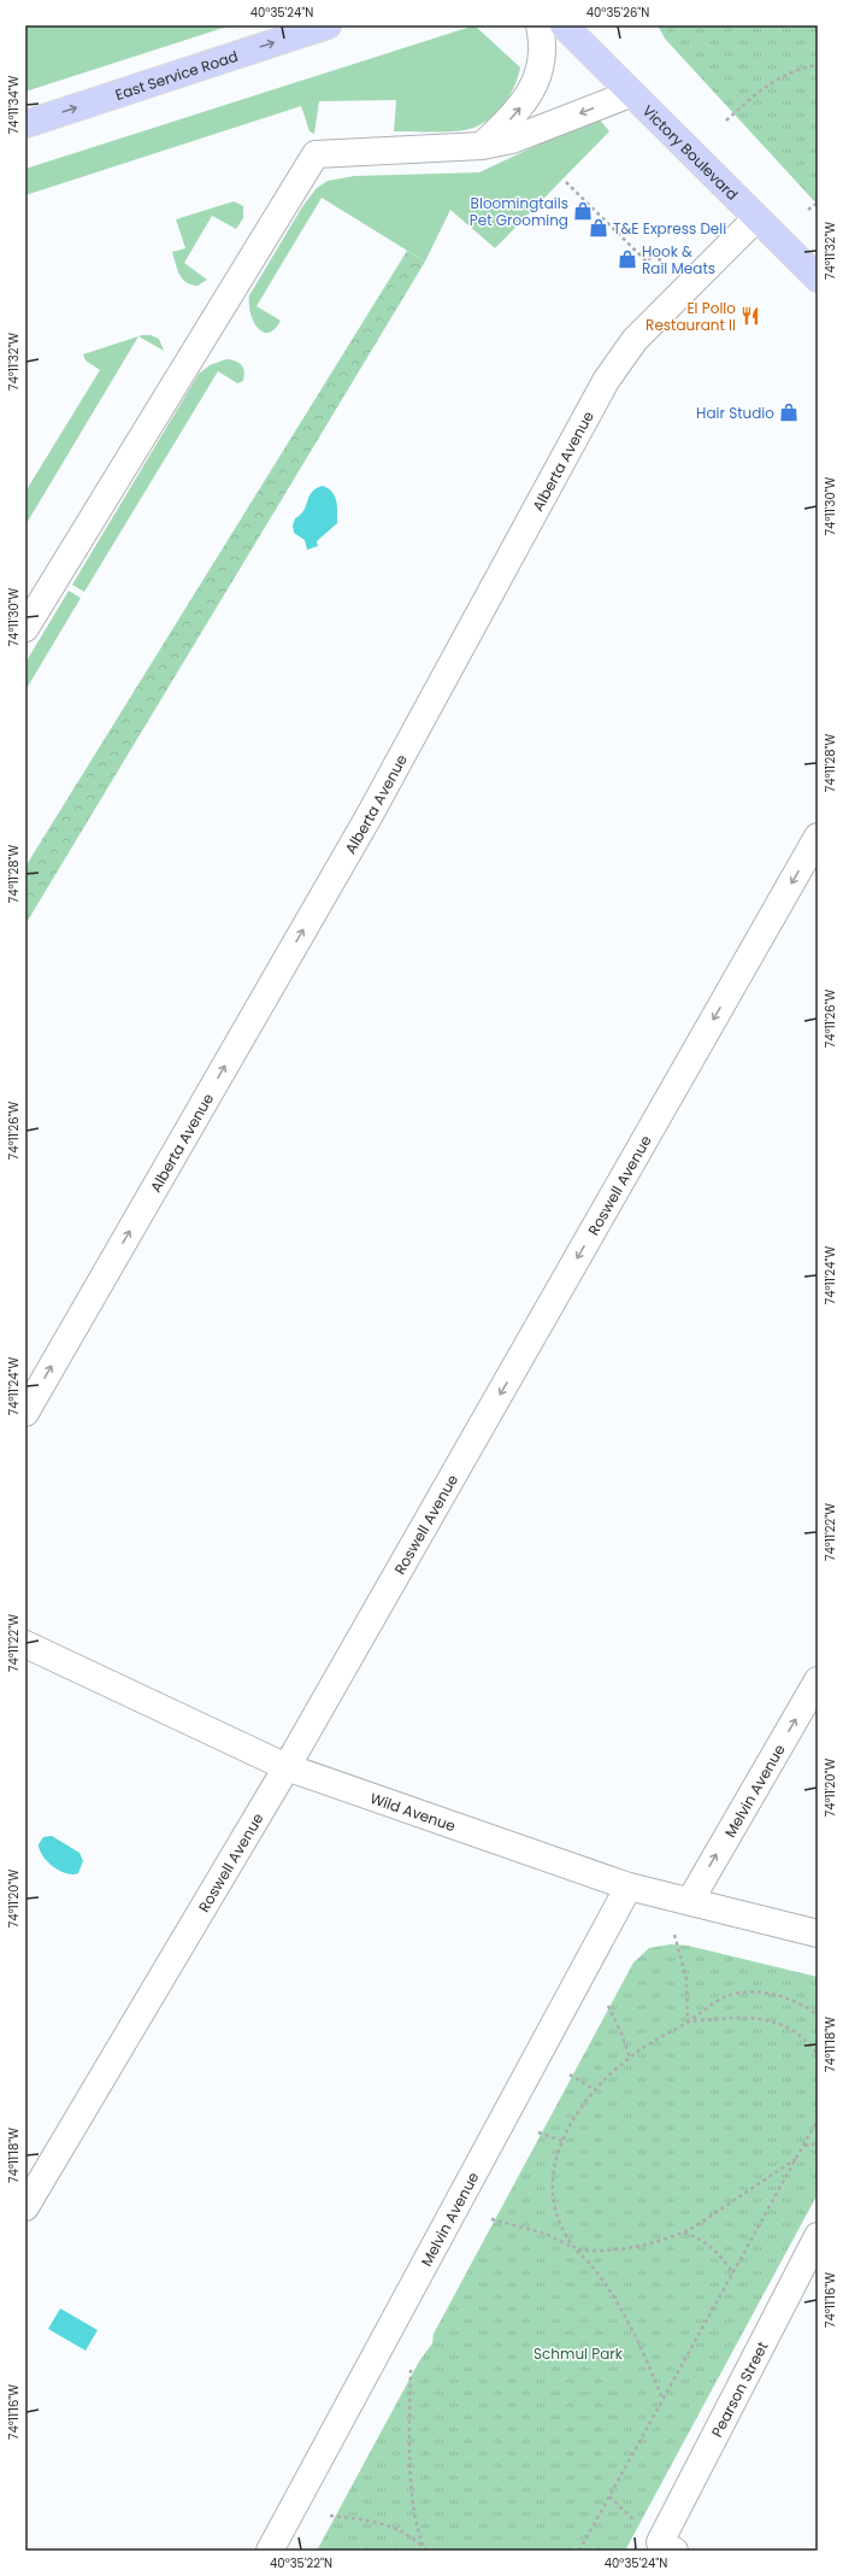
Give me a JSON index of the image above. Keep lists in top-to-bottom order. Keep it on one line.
{"streets":{"main road":["East Service Road","Victory Boulevard"],"street":["Alberta Avenue","Roswell Avenue","Melvin Avenue","Wild Avenue","Pearson Street"]},"crossings":[["Victory Boulevard","Alberta Avenue"],["Roswell Avenue","Wild Avenue"],["Melvin Avenue","Wild Avenue"]],"one_way":["East Service Road","Alberta Avenue","Roswell Avenue"],"parks":["Schmul Park"],"places":{"shop":["Bloomingtails Pet Grooming","T&E Express Deli","Hook & Rail Meats","Hair Studio"],"restaurant":["El Pollo Restaurant II"]},"coordinates":["40°35'24\"N","40°35'26\"N","74°11'34\"W","74°11'32\"W","74°11'30\"W","74°11'28\"W","74°11'26\"W","74°11'24\"W","74°11'22\"W","74°11'20\"W","74°11'18\"W","74°11'16\"W","40°35'22\"N"]}
